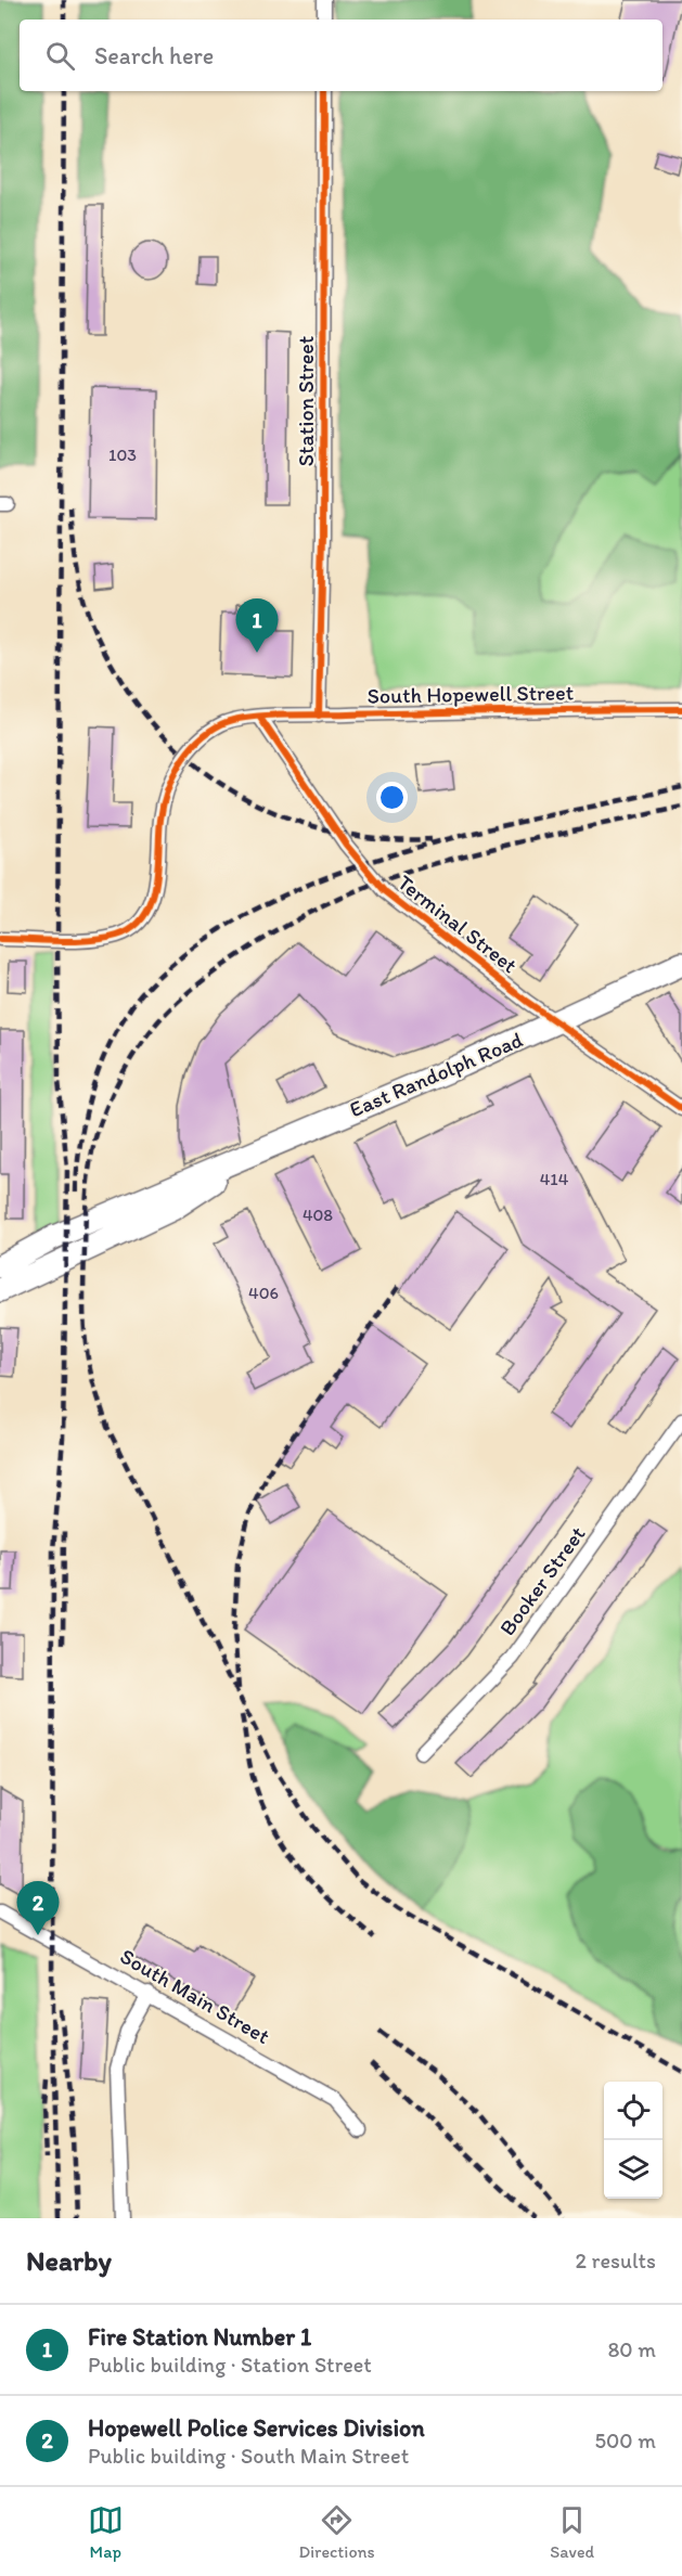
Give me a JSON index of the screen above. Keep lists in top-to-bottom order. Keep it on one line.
{"streets":{"highway":["East Randolph Road"],"street":["Station Street","South Hopewell Street","Terminal Street","Booker Street","South Main Street"]},"crossings":[["Station Street","South Hopewell Street"],["South Hopewell Street","Terminal Street"],["Terminal Street","East Randolph Road"]],"house_numbers":["103","414","408","406"],"page":{"search":"Search here","pins":["1","2"],"heading":["Nearby","2 results"],"list":[{"mark":"1","name":"Fire Station Number 1","note":"Public building · Station Street","value":"80 m"},{"mark":"2","name":"Hopewell Police Services Division","note":"Public building · South Main Street","value":"500 m"}],"nav":["Map","Directions","Saved"]}}
